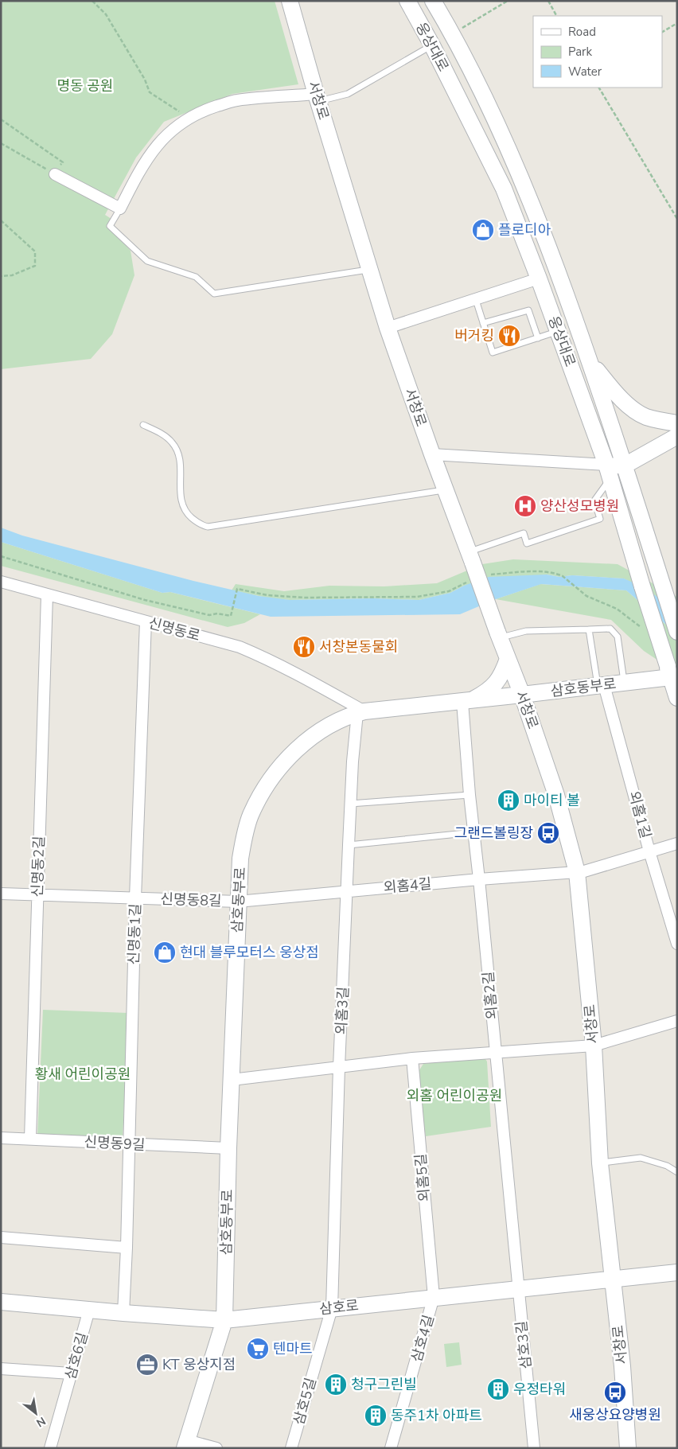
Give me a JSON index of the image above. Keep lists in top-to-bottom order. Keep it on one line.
{"streets":{"street":["웅상대로","서창로","신명동로","삼호동부로","외홈1길","신명동2길","외홈4길","신명동8길","신명동1길","외홈2길","외홈3길","신명동9길","외홈5길","삼호로","삼호4길","삼호3길","삼호6길","삼호5길"]},"crossings":[["웅상대로","삼호동부로"],["서창로","삼호동부로"],["서창로","외홈4길"],["서창로","삼호로"],["신명동로","삼호동부로"],["신명동로","신명동2길"],["신명동로","신명동1길"],["신명동로","외홈3길"],["삼호동부로","외홈1길"],["삼호동부로","외홈4길"],["삼호동부로","신명동8길"],["삼호동부로","외홈2길"],["삼호동부로","외홈3길"],["삼호동부로","신명동9길"],["삼호동부로","삼호로"],["외홈1길","외홈4길"],["신명동2길","신명동8길"],["신명동2길","신명동9길"],["외홈4길","신명동8길"],["외홈4길","외홈2길"],["외홈4길","외홈3길"],["신명동8길","신명동1길"],["신명동1길","신명동9길"],["신명동1길","삼호로"],["외홈2길","삼호로"],["외홈2길","삼호3길"],["외홈3길","삼호로"],["외홈3길","삼호5길"],["외홈5길","삼호로"],["외홈5길","삼호4길"],["삼호로","삼호4길"],["삼호로","삼호3길"],["삼호로","삼호6길"],["삼호로","삼호5길"]],"parks":["명동 공원","황새 어린이공원","외홈 어린이공원"],"places":{"shop":["플로디아","현대 블루모터스 웅상점"],"restaurant":["버거킹","서창본동물회"],"hospital":["양산성모병원"],"building":["마이티 볼","청구그린빌","우정타워","동주1차 아파트"],"bus stop":["그랜드볼링장","새웅상요양병원"],"supermarket":["텐마트"],"office":["KT 웅상지점"]},"legend":["Road","Park","Water"],"north":"bottom right"}
